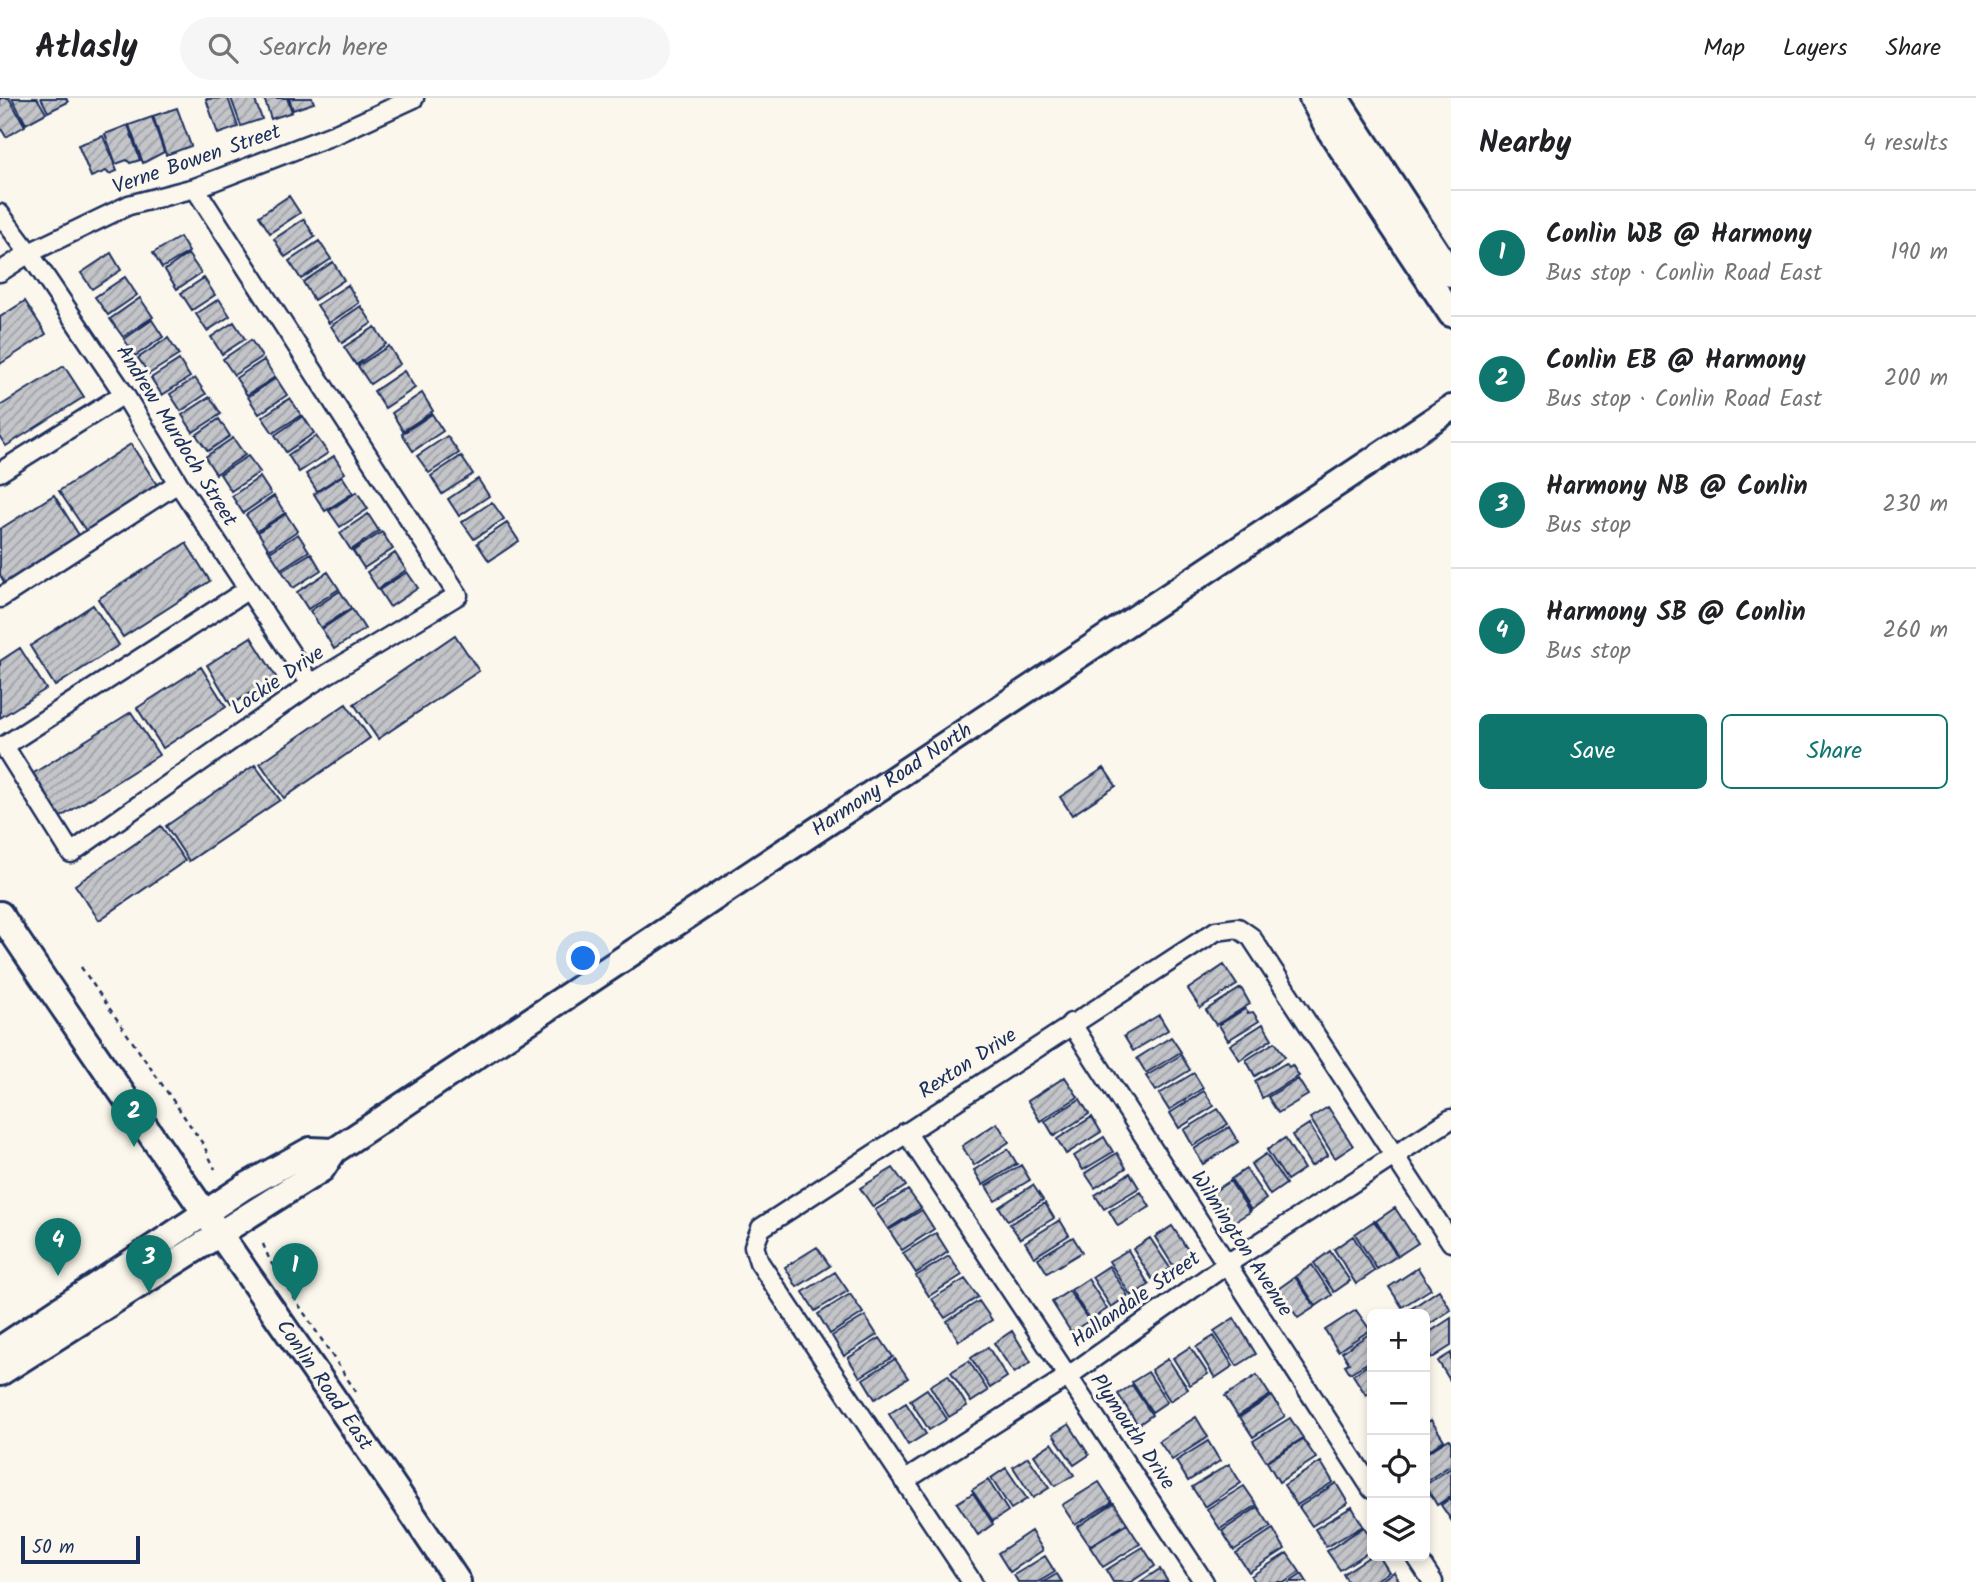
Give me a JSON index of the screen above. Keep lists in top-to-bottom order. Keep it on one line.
{"streets":{"main road":["Harmony Road North","Conlin Road East"],"street":["Verne Bowen Street","Andrew Murdoch Street","Lockie Drive","Rexton Drive","Wilmington Avenue","Hallandale Street","Plymouth Drive"]},"crossings":[["Verne Bowen Street","Andrew Murdoch Street"],["Verne Bowen Street","Lockie Drive"],["Andrew Murdoch Street","Lockie Drive"],["Harmony Road North","Conlin Road East"],["Rexton Drive","Wilmington Avenue"],["Rexton Drive","Hallandale Street"],["Rexton Drive","Plymouth Drive"],["Wilmington Avenue","Hallandale Street"],["Hallandale Street","Plymouth Drive"]],"scale_bar":"50 m","page":{"header":"Atlasly","search":"Search here","nav":["Map","Layers","Share"],"heading":["Nearby","4 results"],"list":[{"mark":"1","name":"Conlin WB @ Harmony","note":"Bus stop · Conlin Road East","value":"190 m"},{"mark":"2","name":"Conlin EB @ Harmony","note":"Bus stop · Conlin Road East","value":"200 m"},{"mark":"3","name":"Harmony NB @ Conlin","note":"Bus stop","value":"230 m"},{"mark":"4","name":"Harmony SB @ Conlin","note":"Bus stop","value":"260 m"}],"buttons":["Save","Share"],"pins":["2","4","3","1"],"map_buttons":["+","−"],"scale":"50 m"}}
